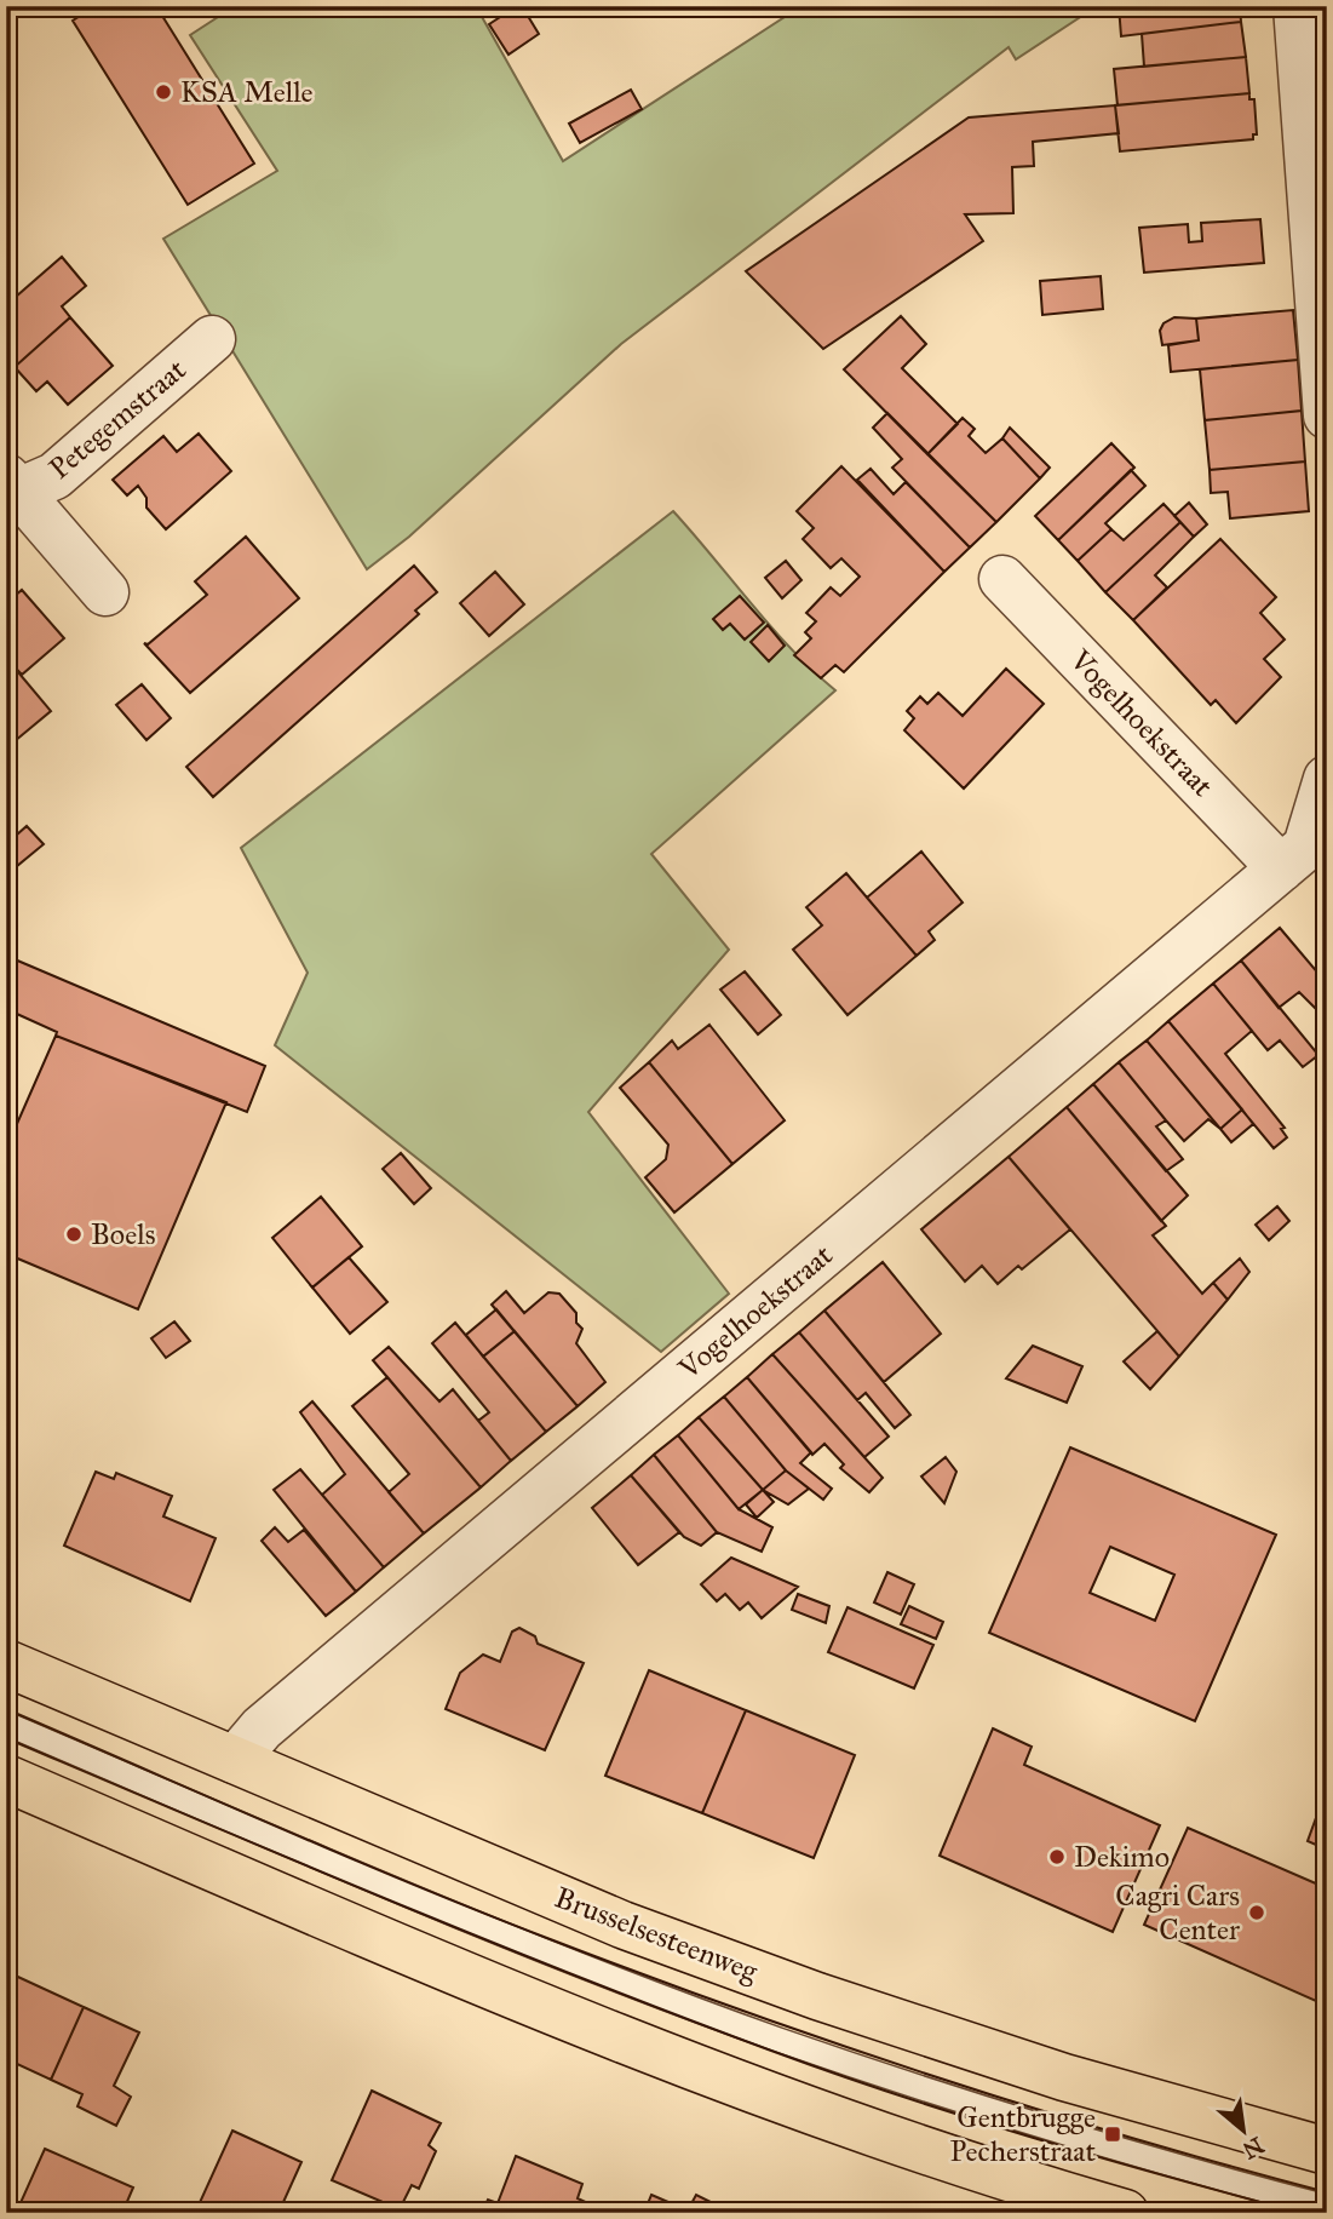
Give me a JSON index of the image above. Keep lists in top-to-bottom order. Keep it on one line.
{"streets":{"main road":["Brusselsesteenweg"],"street":["Petegemstraat","Vogelhoekstraat"]},"crossings":[["Vogelhoekstraat","Brusselsesteenweg"]],"places":{"other":["KSA Melle","Boels","Dekimo","Cagri Cars Center"],"transit":["Gentbrugge Pecherstraat"]},"north":"bottom right"}
